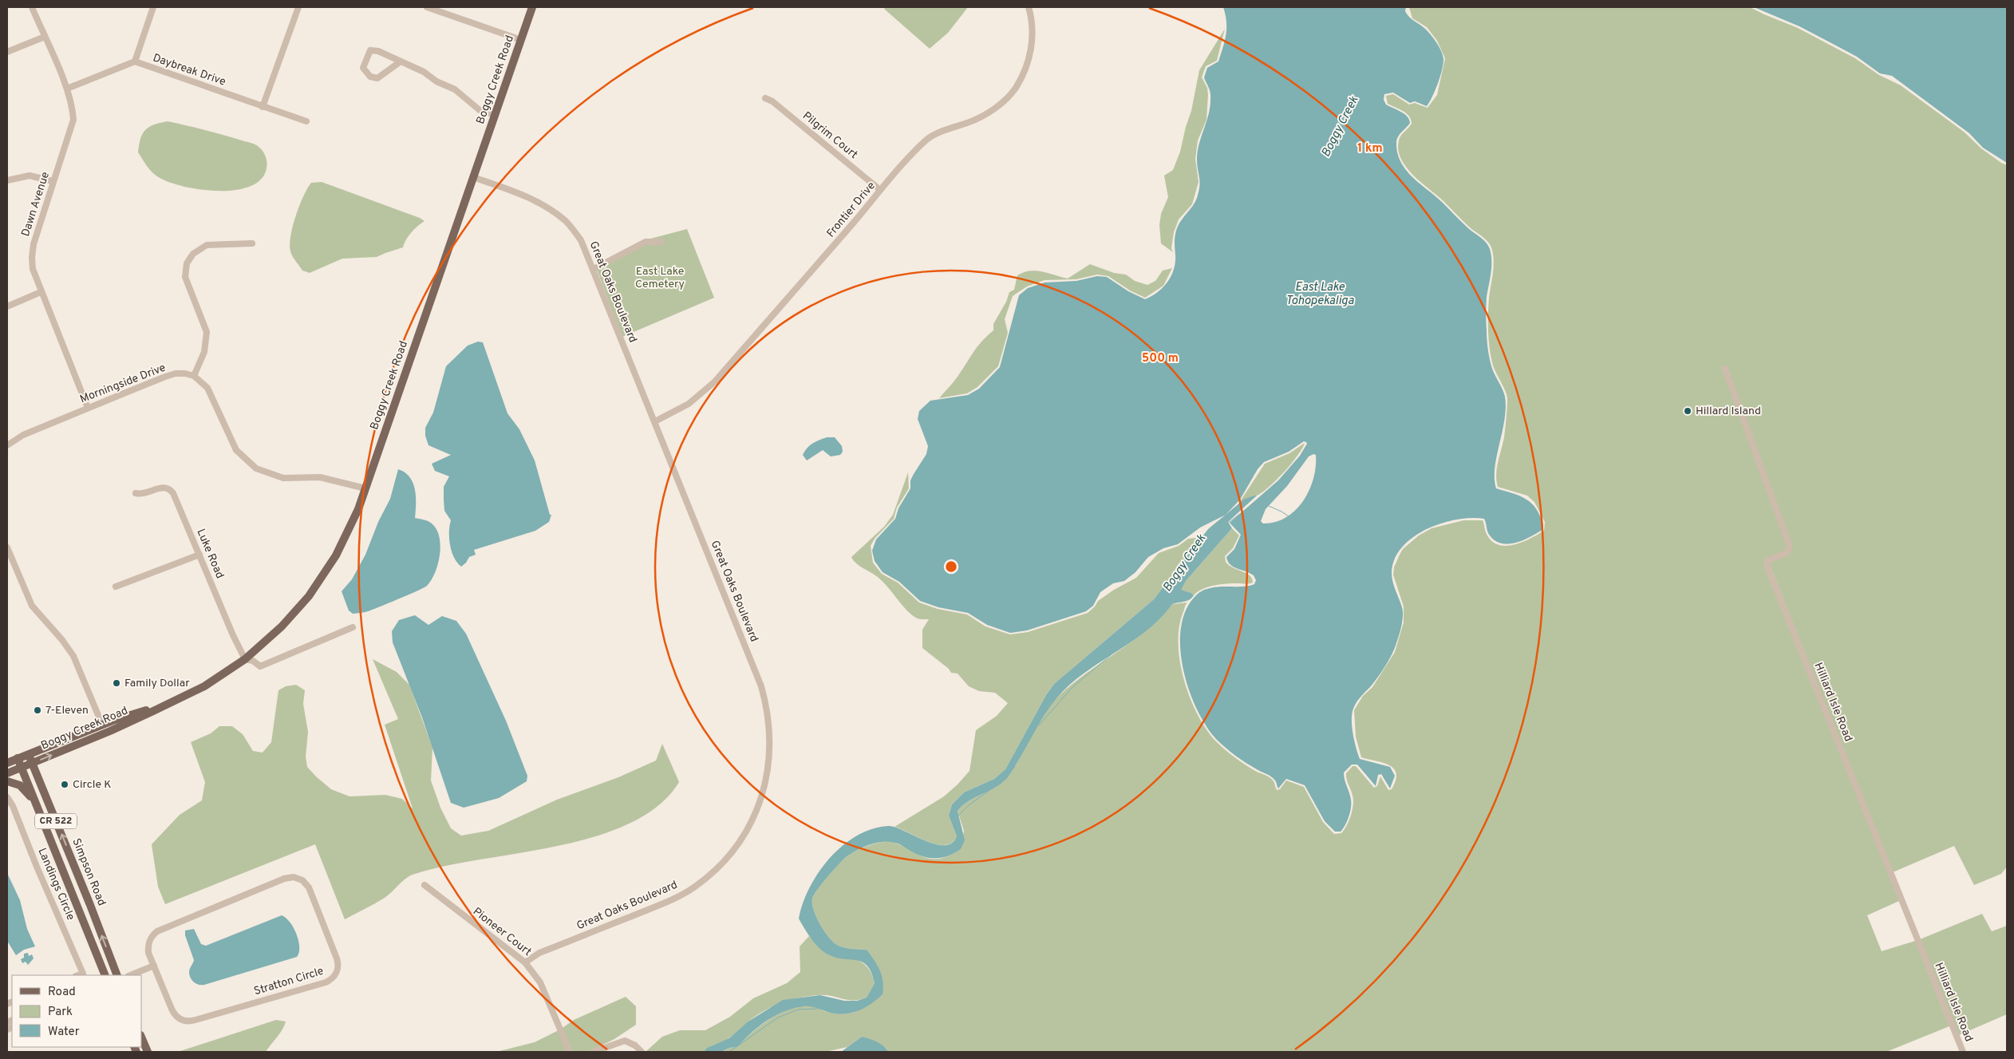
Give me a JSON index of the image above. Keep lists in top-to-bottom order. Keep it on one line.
{"streets":{"main road":["Boggy Creek Road","CR 522","Simpson Road"],"street":["Daybreak Drive","Pilgrim Court","Dawn Avenue","Frontier Drive","Great Oaks Boulevard","Morningside Drive","Luke Road","Hilliard Isle Road","Landings Circle","Pioneer Court","Stratton Circle"]},"crossings":[["Daybreak Drive","Dawn Avenue"],["Boggy Creek Road","Great Oaks Boulevard"],["Boggy Creek Road","Luke Road"],["Boggy Creek Road","Simpson Road"],["Pilgrim Court","Frontier Drive"],["Dawn Avenue","Morningside Drive"],["Frontier Drive","Great Oaks Boulevard"],["Great Oaks Boulevard","Pioneer Court"]],"water":["Boggy Creek","East Lake Tohopekaliga"],"parks":["East Lake Cemetery"],"places":["Hillard Island","Family Dollar","7-Eleven","Circle K"],"legend":["Road","Park","Water"],"rings":["1 km","500 m"]}
